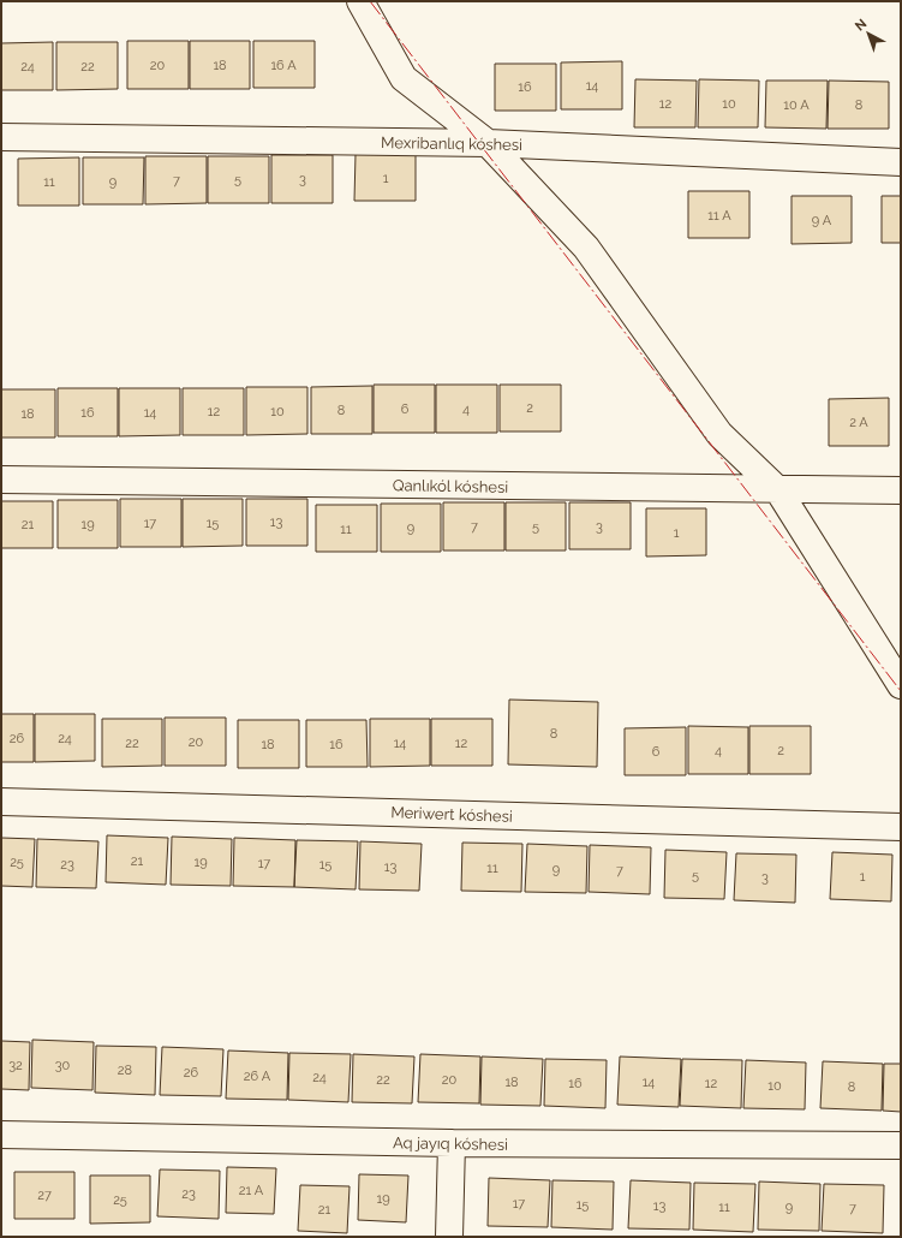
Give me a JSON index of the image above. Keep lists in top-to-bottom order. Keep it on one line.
{"streets":{"street":["Mexribanlıq kóshesi","Qanlıkól kóshesi","Meriwert kóshesi","Aq jayıq kóshesi"]},"house_numbers":["20","18","16 А","24","22","14","16","12","10","10 А","8","1","5","3","7","11","9","11 А","9 А","2","6","4","8","12","10","16","14","18","2 А","13","17","15","21","19","7","5","3","9","11","1","8","26","24","20","22","14","12","18","16","4","2","6","21","25","19","17","23","15","13","11","9","7","5","1","3","32","30","28","26","26 А","24","22","20","18","14","16","12","10","8","21 А","23","27","19","25","17","15","13","11","9","7","21"],"north":"top left"}
